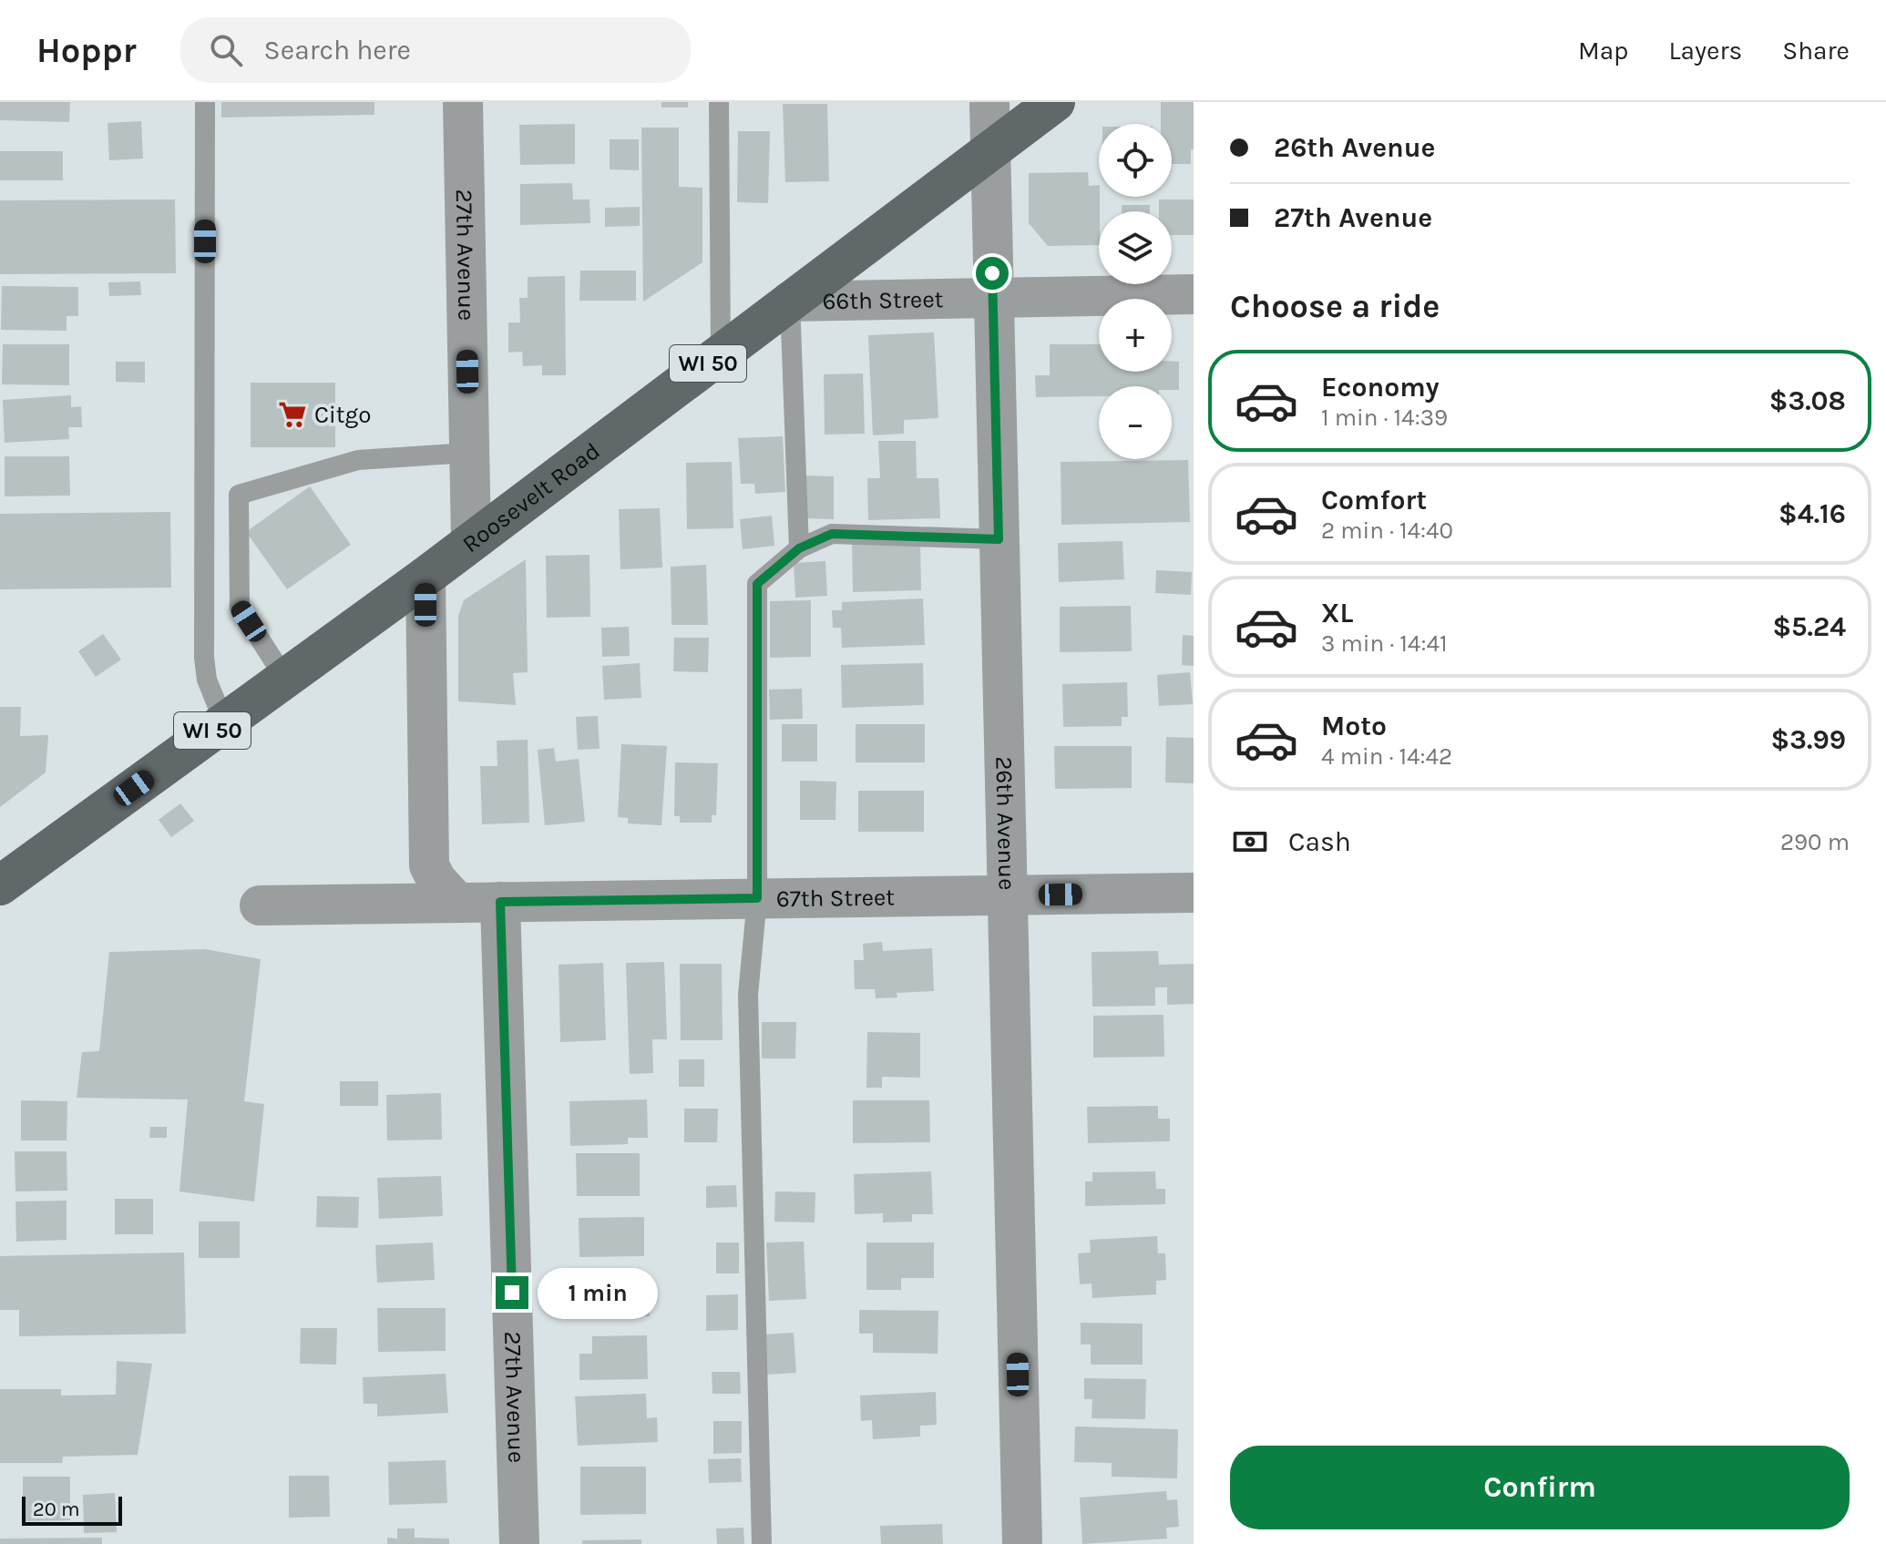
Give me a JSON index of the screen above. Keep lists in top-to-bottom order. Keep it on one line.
{"streets":{"main road":["WI 50","Roosevelt Road"],"street":["27th Avenue","66th Street","26th Avenue","67th Street"]},"crossings":[["27th Avenue","Roosevelt Road"],["27th Avenue","67th Street"],["66th Street","Roosevelt Road"],["66th Street","26th Avenue"],["Roosevelt Road","26th Avenue"],["26th Avenue","67th Street"]],"places":{"supermarket":["Citgo"]},"scale_bar":"20 m","page":{"header":"Hoppr","search":"Search here","nav":["Map","Layers","Share"],"banner":["26th Avenue","27th Avenue"],"map_buttons":["+","−"],"heading":"Choose a ride","list":[{"name":"Economy","note":"1 min · 14:39","value":"$3.08"},{"name":"Comfort","note":"2 min · 14:40","value":"$4.16"},{"name":"XL","note":"3 min · 14:41","value":"$5.24"},{"name":"Moto","note":"4 min · 14:42","value":"$3.99"}],"pay":["Cash","290 m"],"bubble":"1 min","buttons":"Confirm","scale":"20 m"}}
